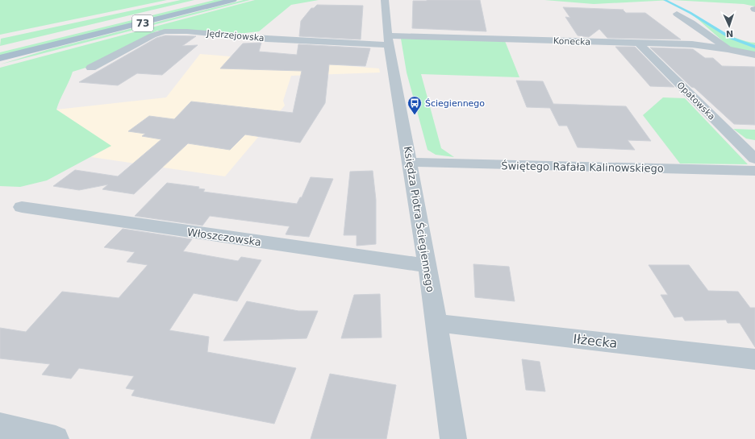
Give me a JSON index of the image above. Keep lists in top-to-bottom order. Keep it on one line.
{"streets":{"main road":["73"],"street":["Jędrzejowska","Konecka","Opatowska","Świętego Rafała Kalinowskiego","Księdza Piotra Ściegiennego","Włoszczowska","Iłżecka"]},"crossings":[["Jędrzejowska","Konecka"],["Jędrzejowska","Księdza Piotra Ściegiennego"],["Konecka","Opatowska"],["Konecka","Księdza Piotra Ściegiennego"],["Świętego Rafała Kalinowskiego","Księdza Piotra Ściegiennego"],["Księdza Piotra Ściegiennego","Włoszczowska"],["Księdza Piotra Ściegiennego","Iłżecka"]],"places":{"bus stop":["Ściegiennego"]},"north":"bottom"}
